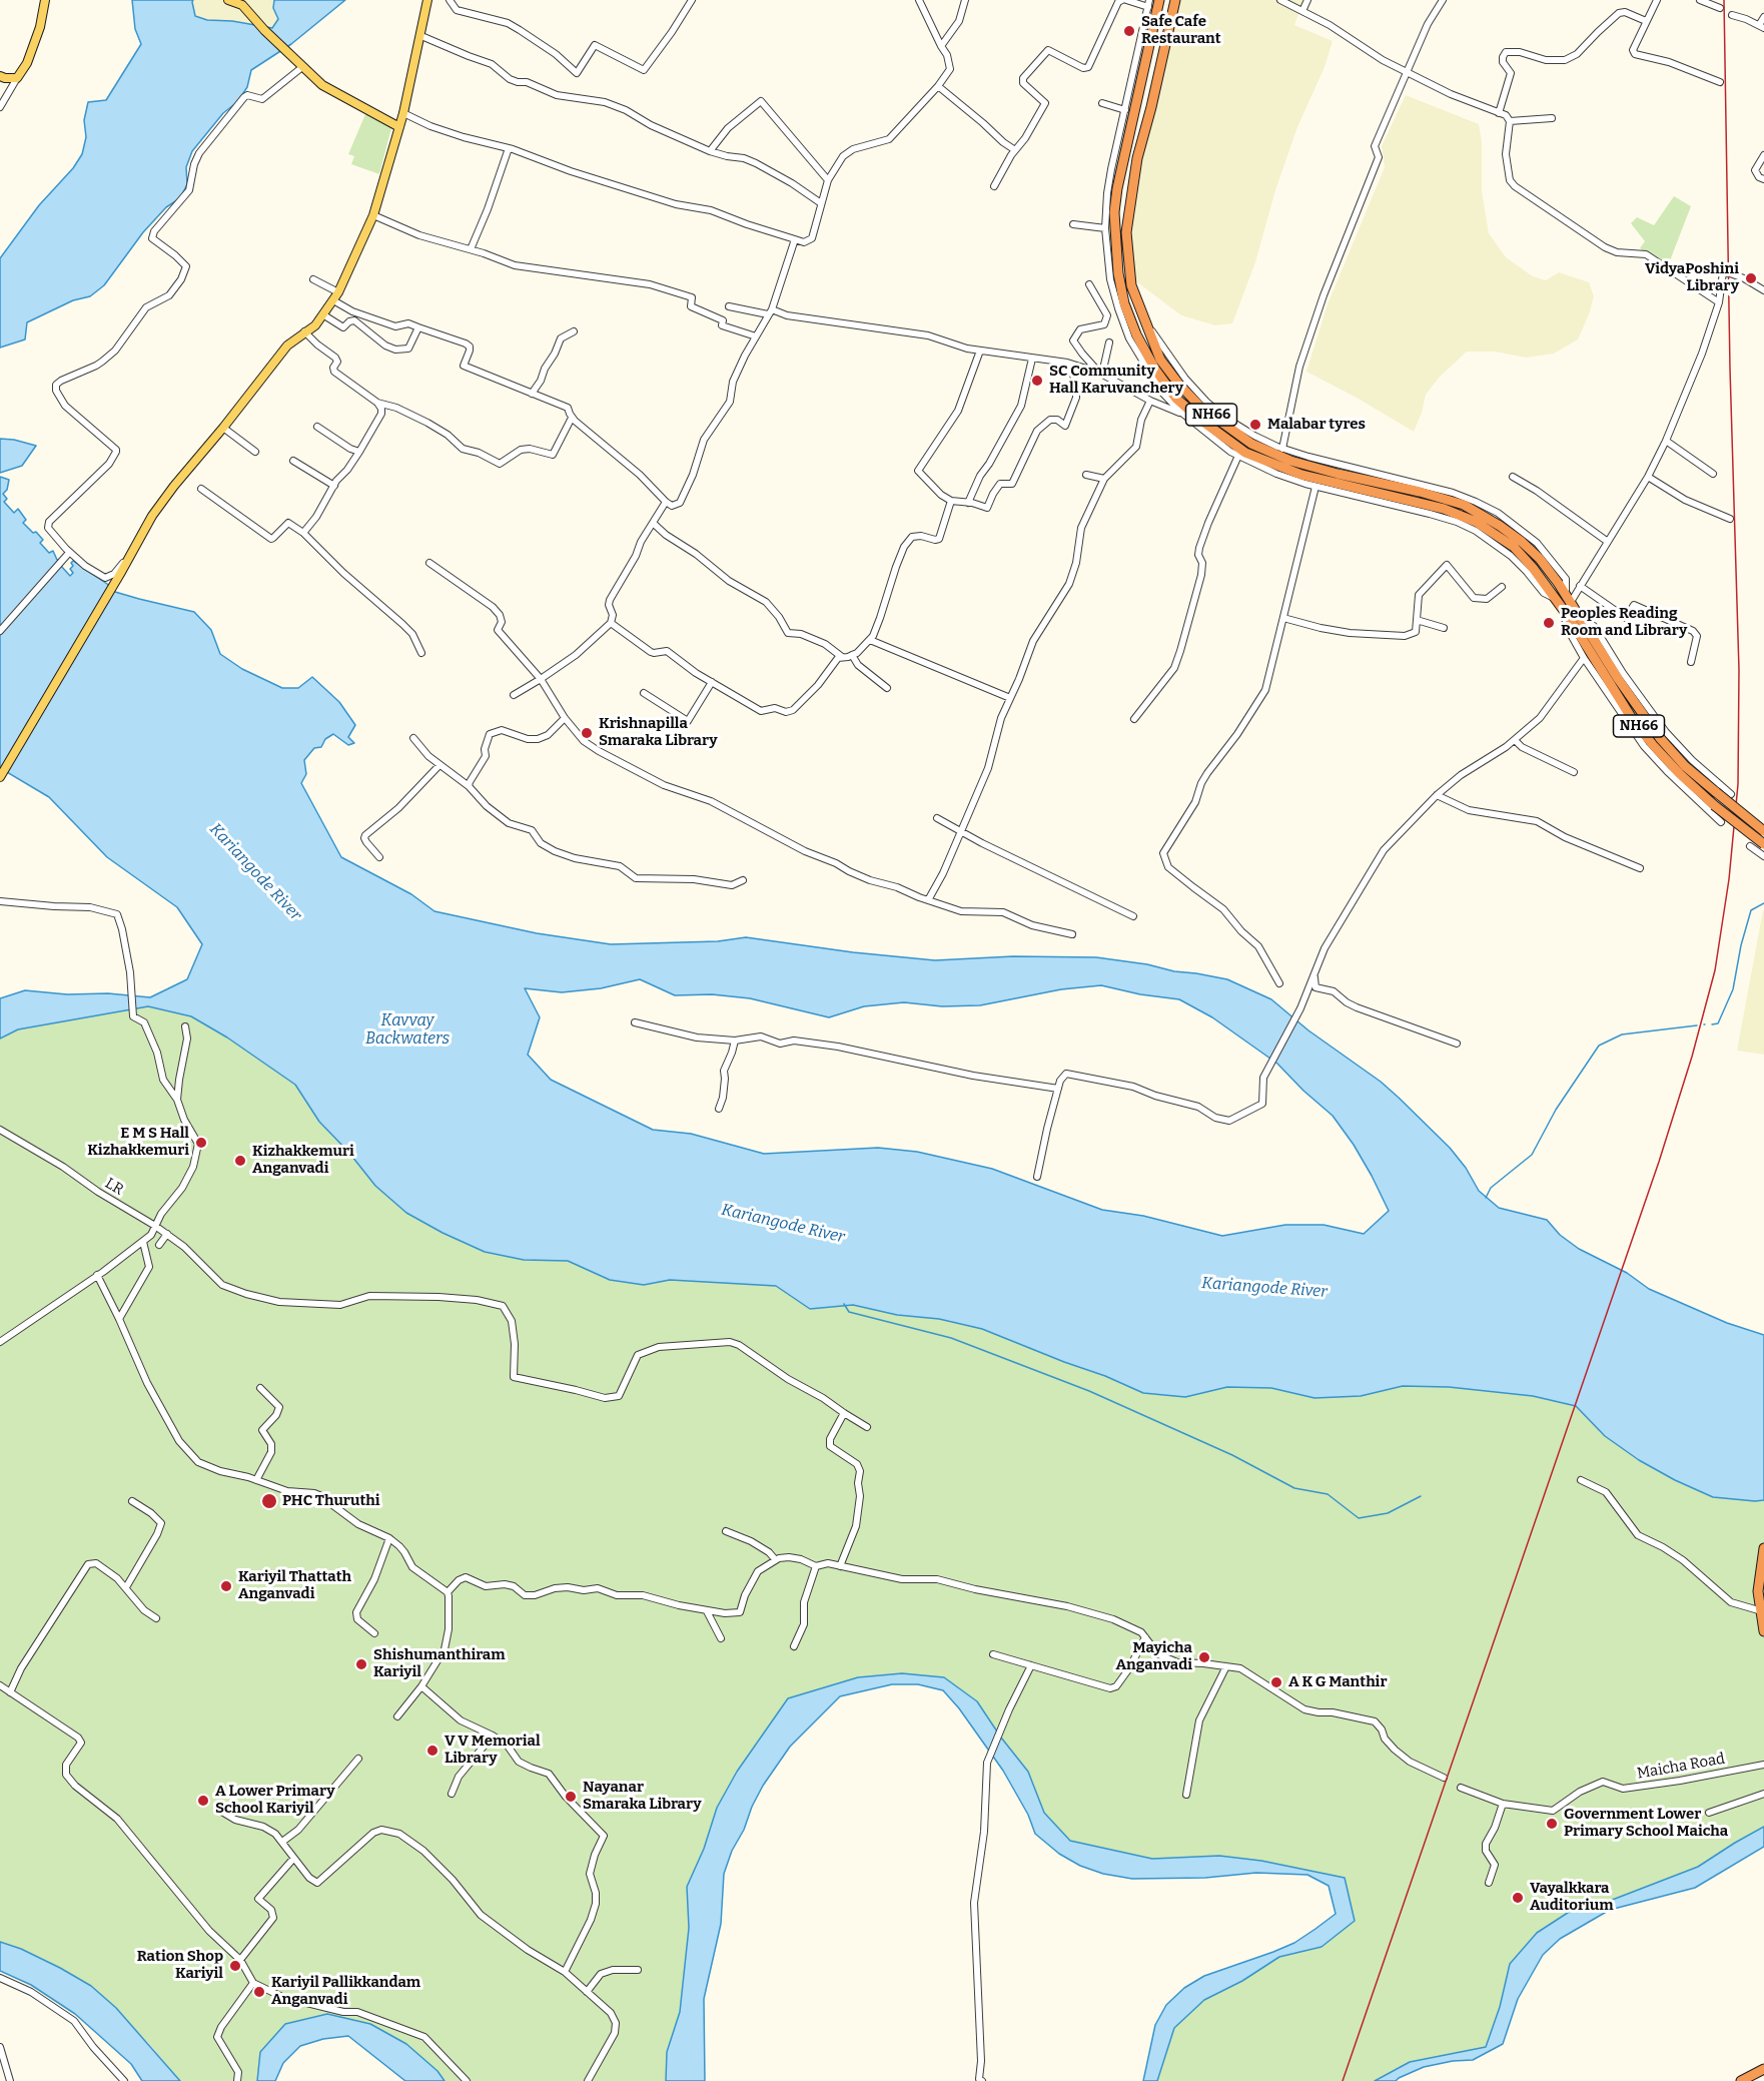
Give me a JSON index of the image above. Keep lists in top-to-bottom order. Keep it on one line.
{"streets":{"highway":["NH66"],"street":["LR","Maicha Road"]},"water":["Kariangode River","Kavvay Backwaters"],"places":["Safe Cafe Restaurant","VidyaPoshini Library","SC Community Hall Karuvanchery","Malabar tyres","Peoples Reading Room and Library","Krishnapilla Smaraka Library","E M S Hall Kizhakkemuri","Kizhakkemuri Anganvadi","PHC Thuruthi","Kariyil Thattath Anganvadi","Mayicha Anganvadi","Shishumanthiram Kariyil","A K G Manthir","V V Memorial Library","Nayanar Smaraka Library","A Lower Primary School Kariyil","Government Lower Primary School Maicha","Vayalkkara Auditorium","Ration Shop Kariyil","Kariyil Pallikkandam Anganvadi"]}
